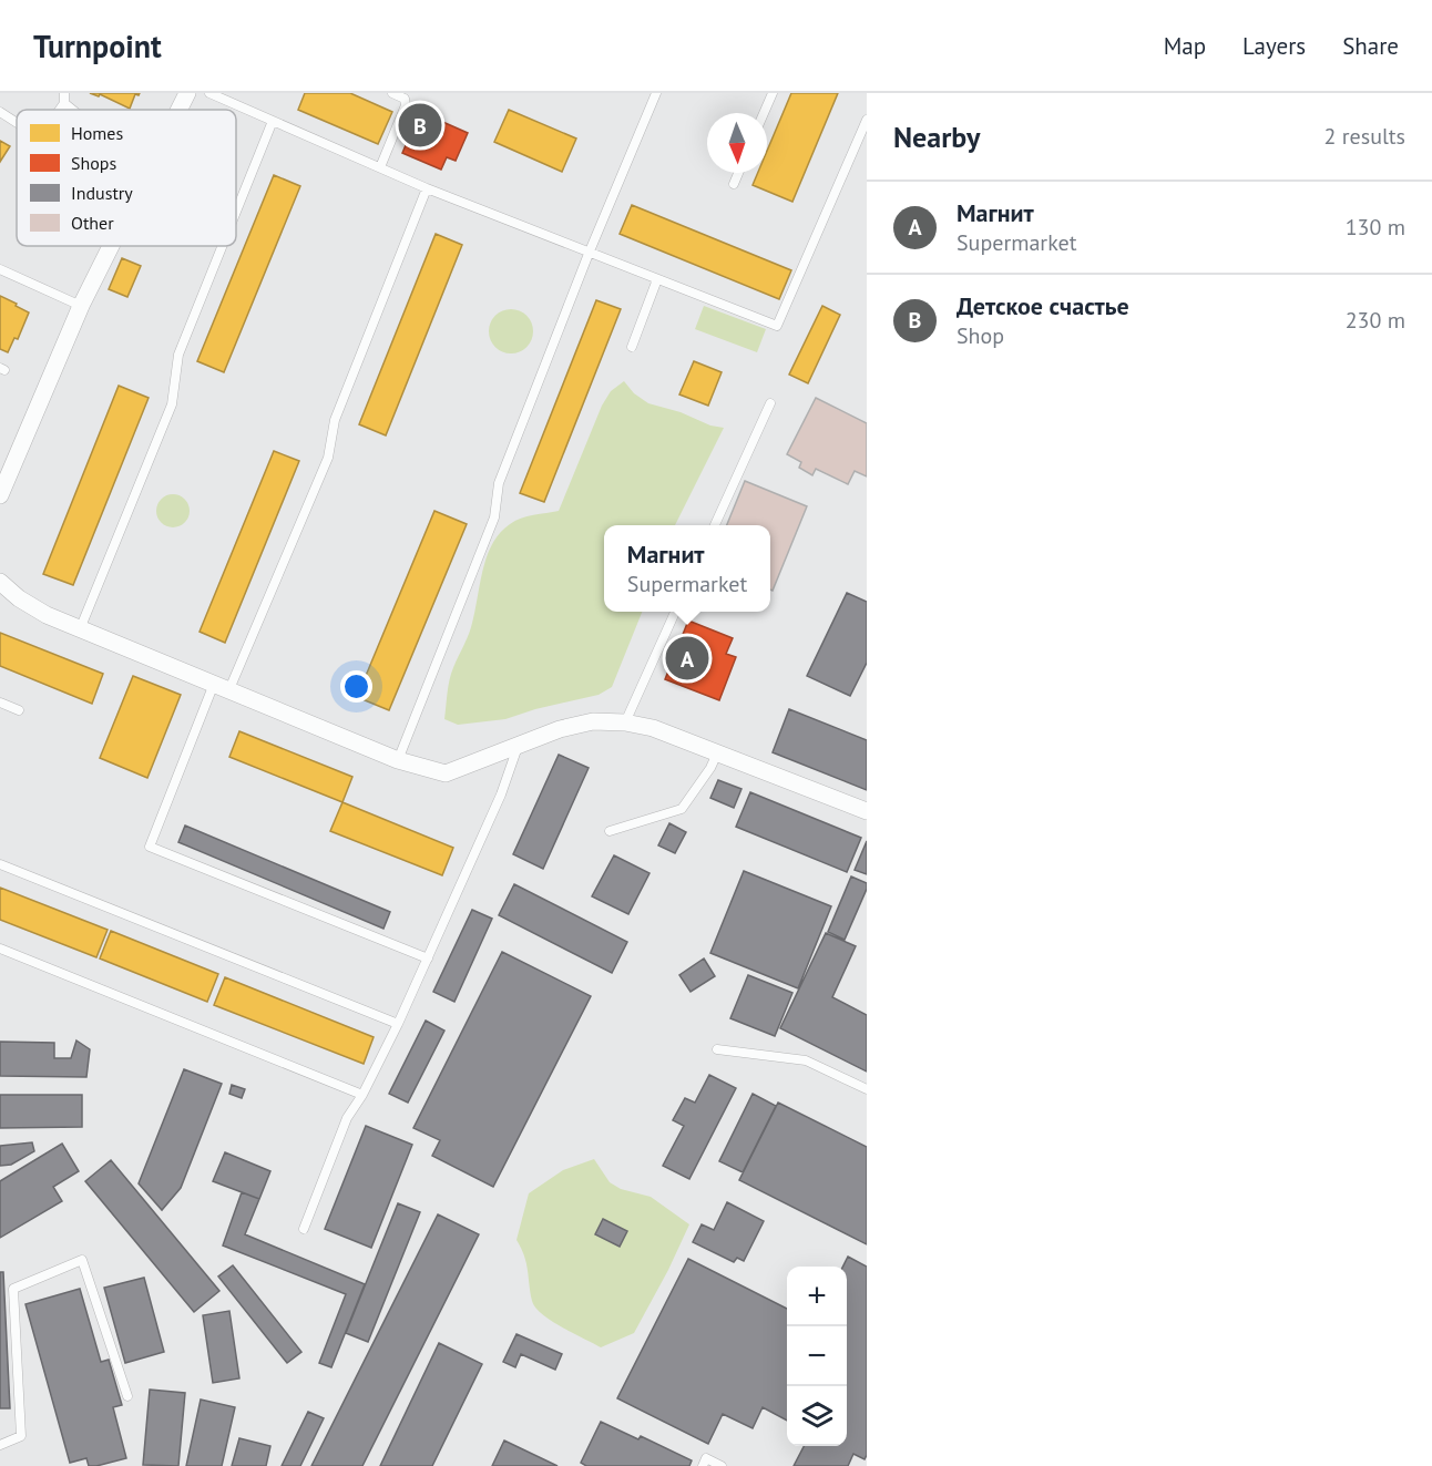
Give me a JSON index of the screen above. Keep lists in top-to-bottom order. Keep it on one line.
{"legend":["Homes","Shops","Industry","Other"],"north":"bottom","page":{"header":"Turnpoint","nav":["Map","Layers","Share"],"heading":["Nearby","2 results"],"pins":["B","A"],"list":[{"mark":"A","name":"Магнит","note":"Supermarket","value":"130 m"},{"mark":"B","name":"Детское счастье","note":"Shop","value":"230 m"}],"popup":["Магнит","Supermarket"],"map_buttons":["+","−"]}}
